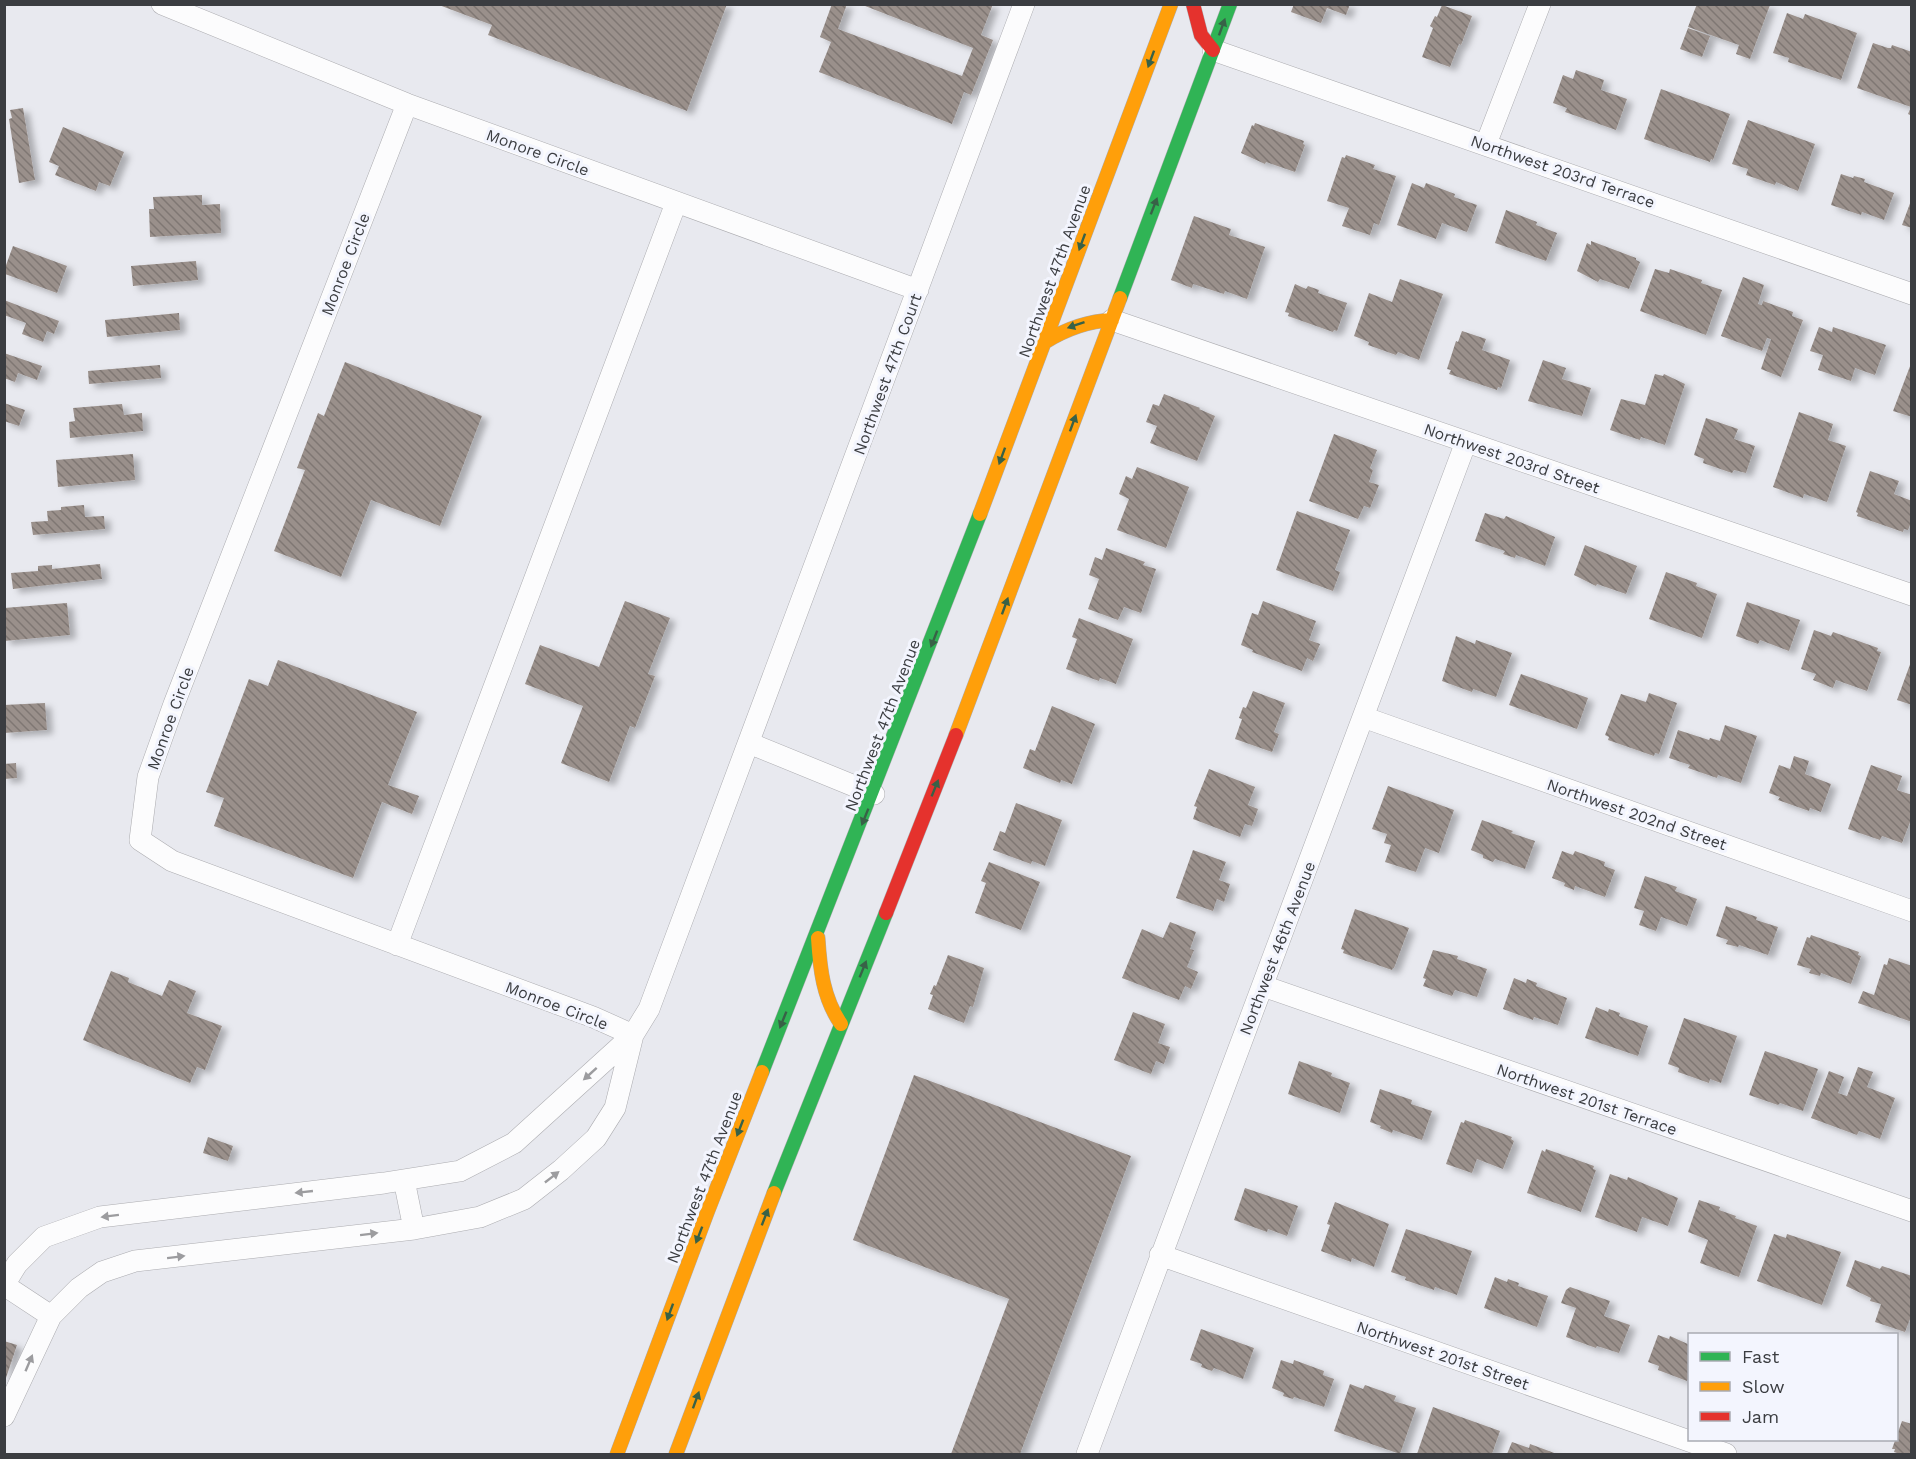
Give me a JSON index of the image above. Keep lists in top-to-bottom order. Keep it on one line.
{"streets":{"main road":["Northwest 47th Avenue"],"street":["Monore Circle","Northwest 203rd Terrace","Monroe Circle","Northwest 47th Court","Northwest 203rd Street","Northwest 202nd Street","Northwest 46th Avenue","Northwest 201st Terrace","Northwest 201st Street"]},"crossings":[["Monore Circle","Monroe Circle"],["Monore Circle","Northwest 47th Court"],["Monroe Circle","Northwest 47th Court"],["Northwest 203rd Street","Northwest 46th Avenue"],["Northwest 202nd Street","Northwest 46th Avenue"],["Northwest 46th Avenue","Northwest 201st Terrace"],["Northwest 46th Avenue","Northwest 201st Street"]],"legend":["Fast","Slow","Jam"]}
